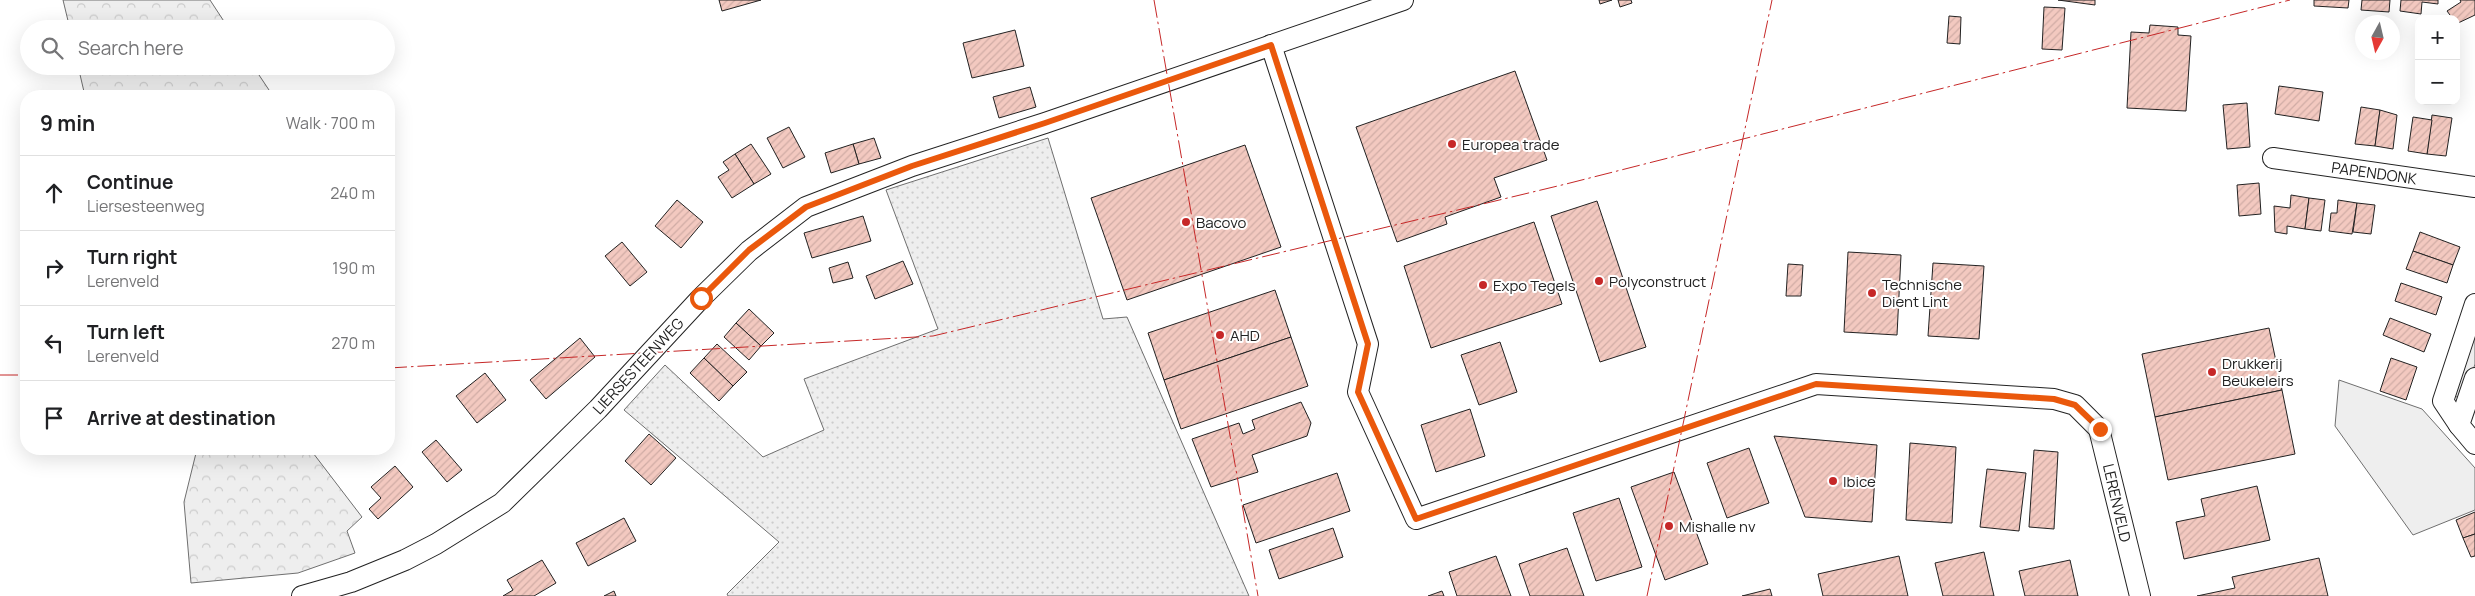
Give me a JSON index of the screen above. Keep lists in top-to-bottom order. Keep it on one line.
{"streets":{"street":["PAPENDONK","LIERSESTEENWEG","LERENVELD"]},"crossings":[["LIERSESTEENWEG","LERENVELD"]],"places":["Europea trade","Bacovo","Polyconstruct","Expo Tegels","Technische Dient Lint","AHD","Drukkerij Beukeleirs","Ibice","Mishalle nv"],"north":"bottom","page":{"map_buttons":["+","−"],"search":"Search here","heading":["9 min","Walk · 700 m"],"list":[["Continue","Liersesteenweg","240 m"],["Turn right","Lerenveld","190 m"],["Turn left","Lerenveld","270 m"],"Arrive at destination"]}}
